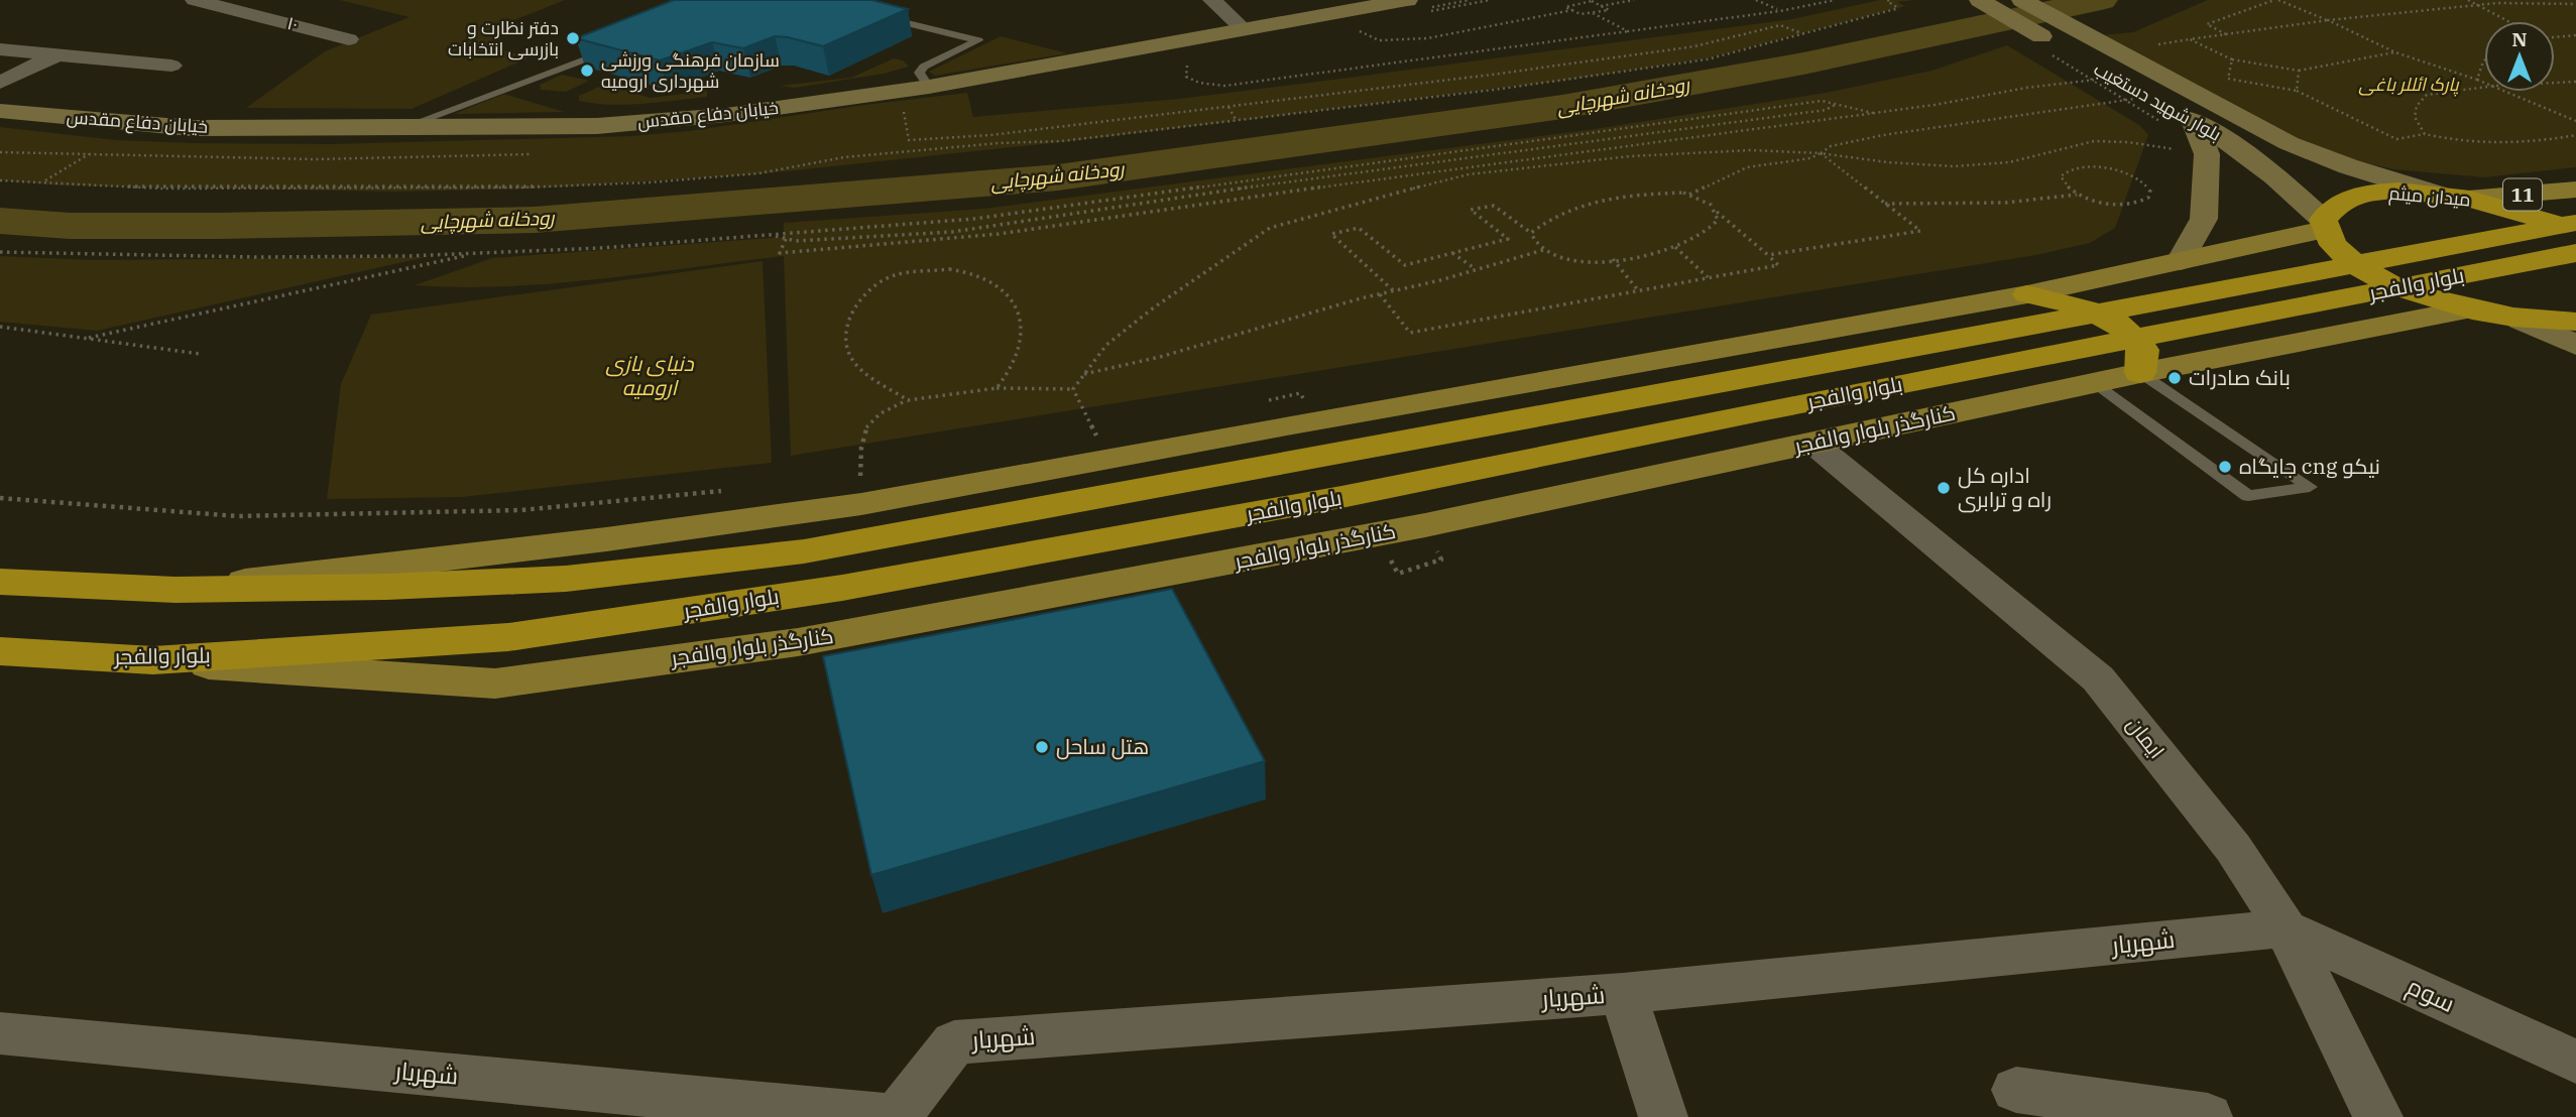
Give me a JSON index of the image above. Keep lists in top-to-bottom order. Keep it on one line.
{"streets":{"highway":["میدان میثم","بلوار والفجر"],"main road":["11","کنارگذر بلوار والفجر"],"street":["۱۰","بلوار شهید دستغیب","خیابان دفاع مقدس","ایمان","شهریار","سوم"]},"crossings":[["بلوار شهید دستغیب","میدان میثم"],["11","میدان میثم"],["بلوار والفجر","کنارگذر بلوار والفجر"],["کنارگذر بلوار والفجر","ایمان"],["ایمان","شهریار"],["ایمان","سوم"],["شهریار","سوم"]],"water":["رودخانه شهرچایی"],"parks":["پارک ائللر باغی","دنیای بازی ارومیه"],"places":["دفتر نظارت و بازرسی انتخابات","سازمان فرهنگی ورزشی شهرداری ارومیه","بانک صادرات","جایگاه cng نیکو","اداره کل راه و ترابری","هتل ساحل"],"north":"top"}
